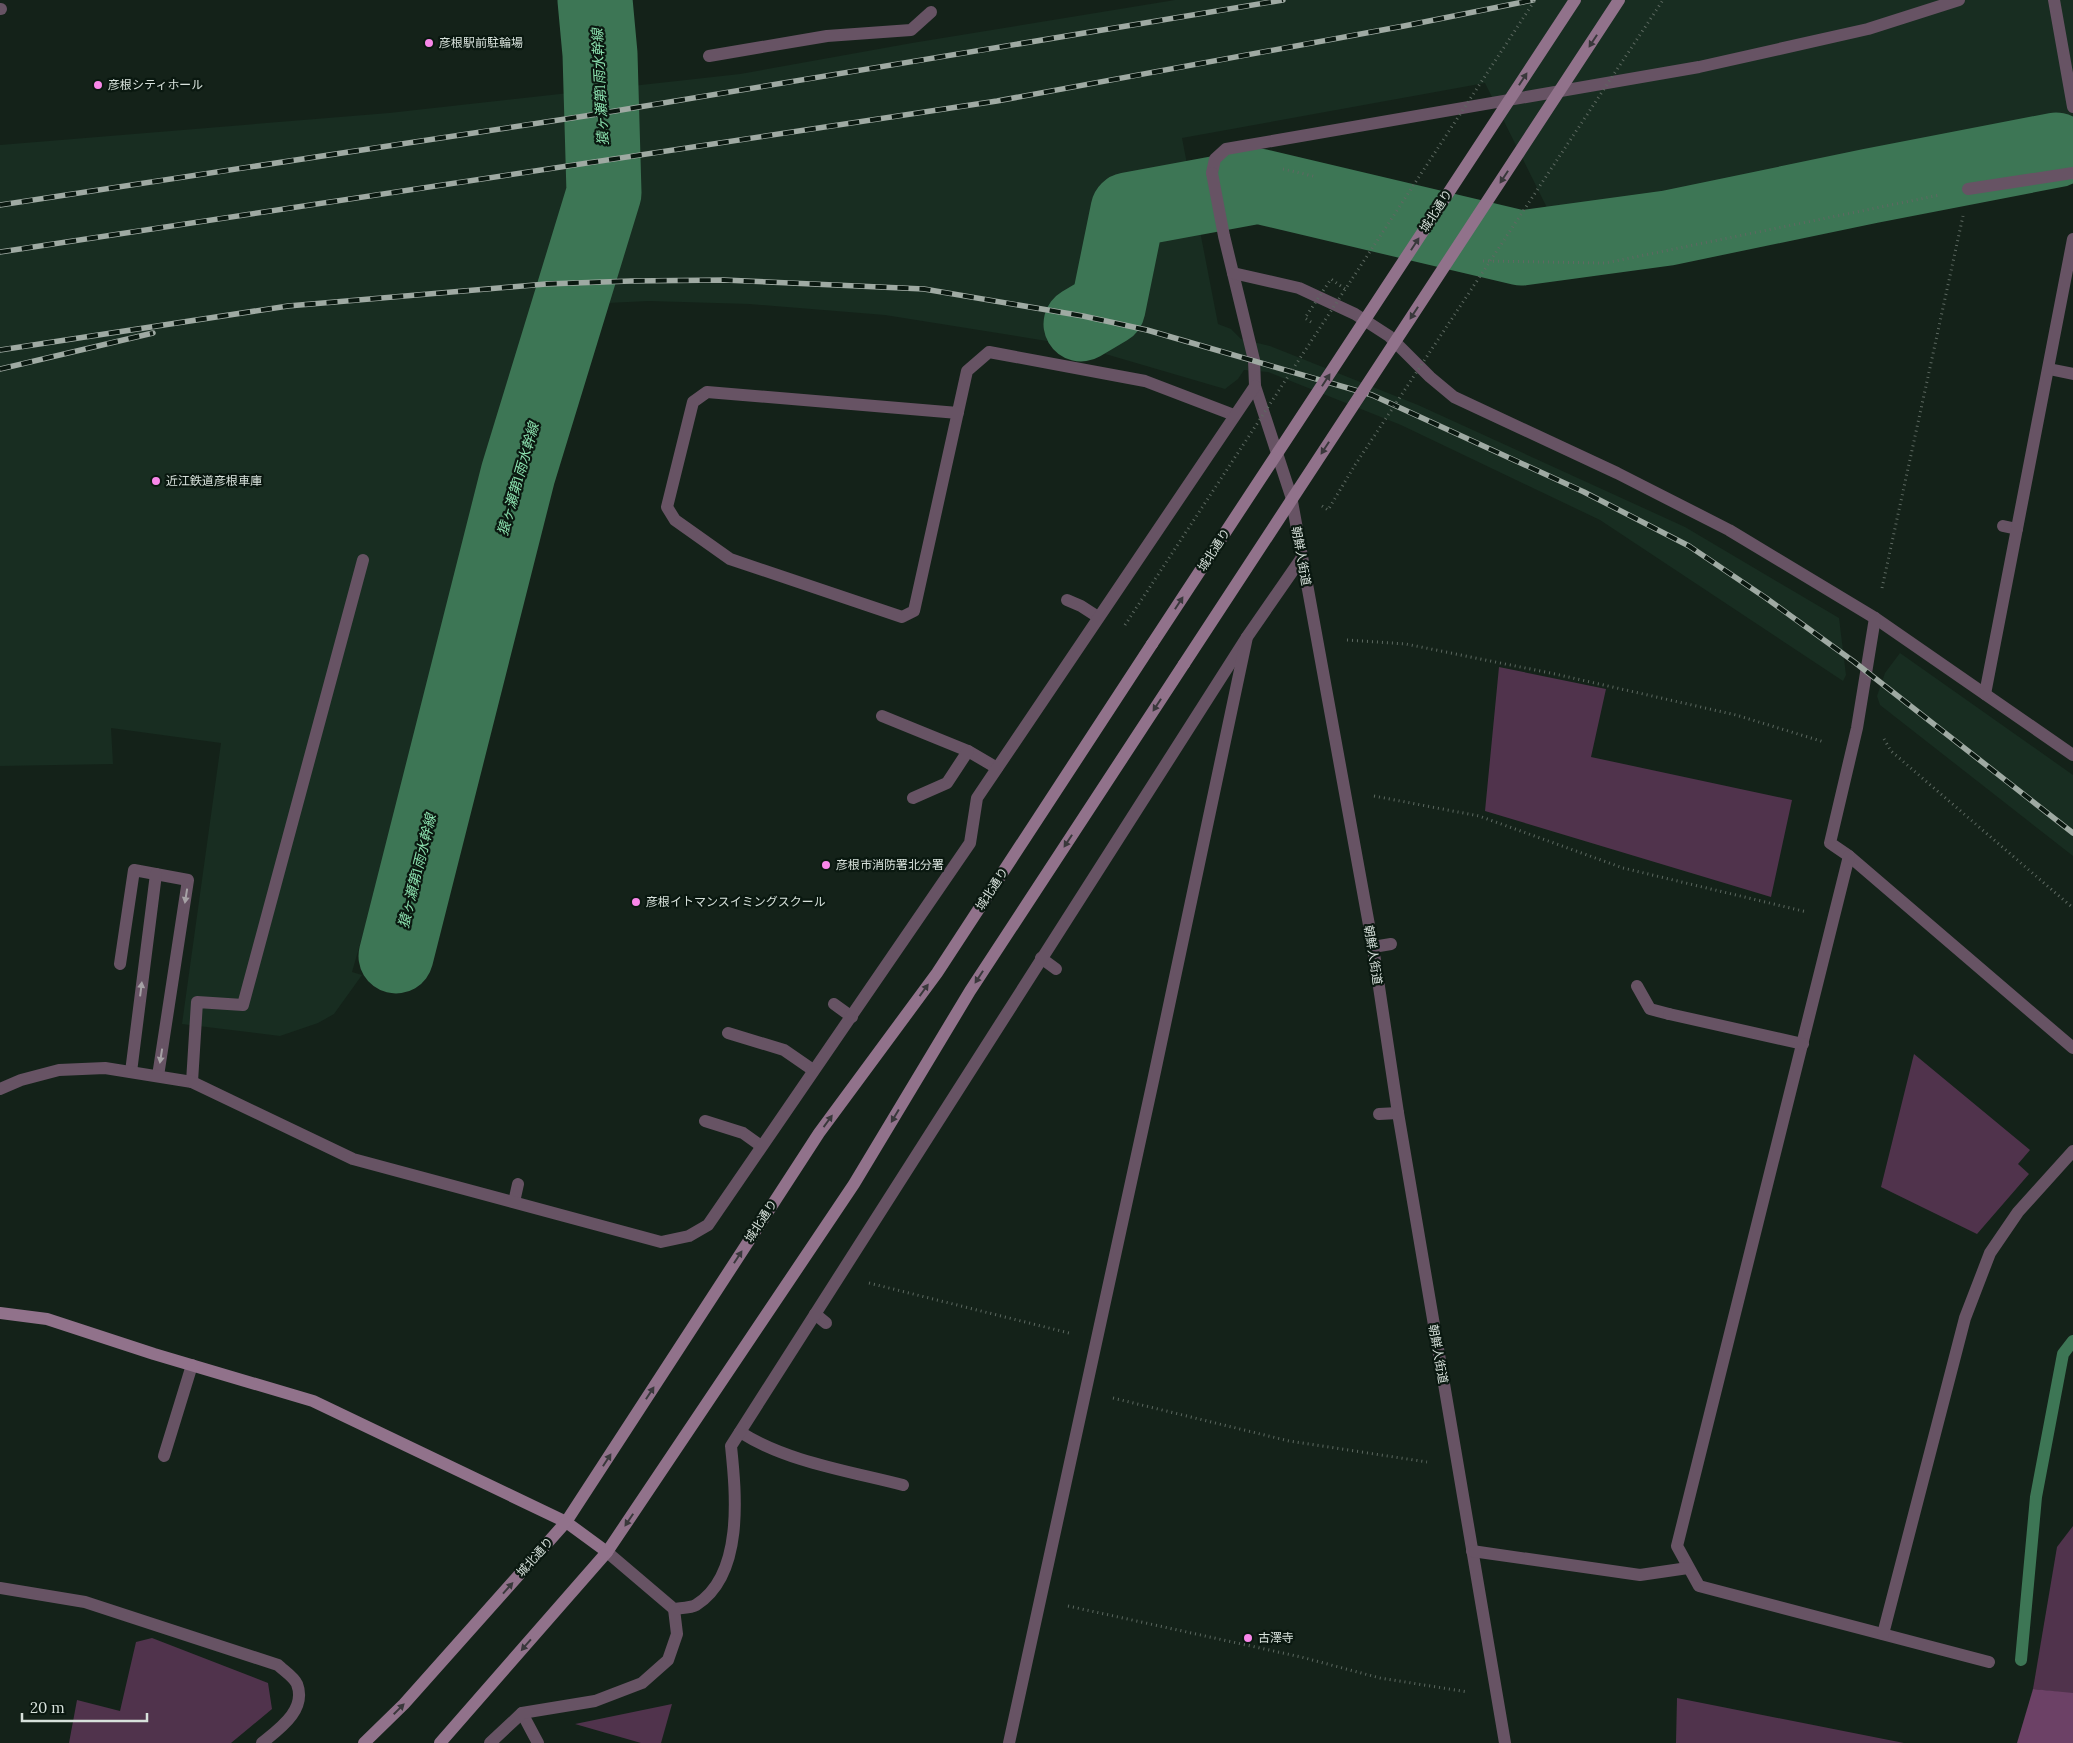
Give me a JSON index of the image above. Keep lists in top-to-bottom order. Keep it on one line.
{"streets":{"main road":["城北通り"],"street":["朝鮮人街道"]},"water":["猿ヶ瀬第1雨水幹線"],"places":["彦根駅前駐輪場","彦根シティホール","近江鉄道彦根車庫","彦根市消防署北分署","彦根イトマンスイミングスクール","古澤寺"],"scale_bar":"20 m"}
